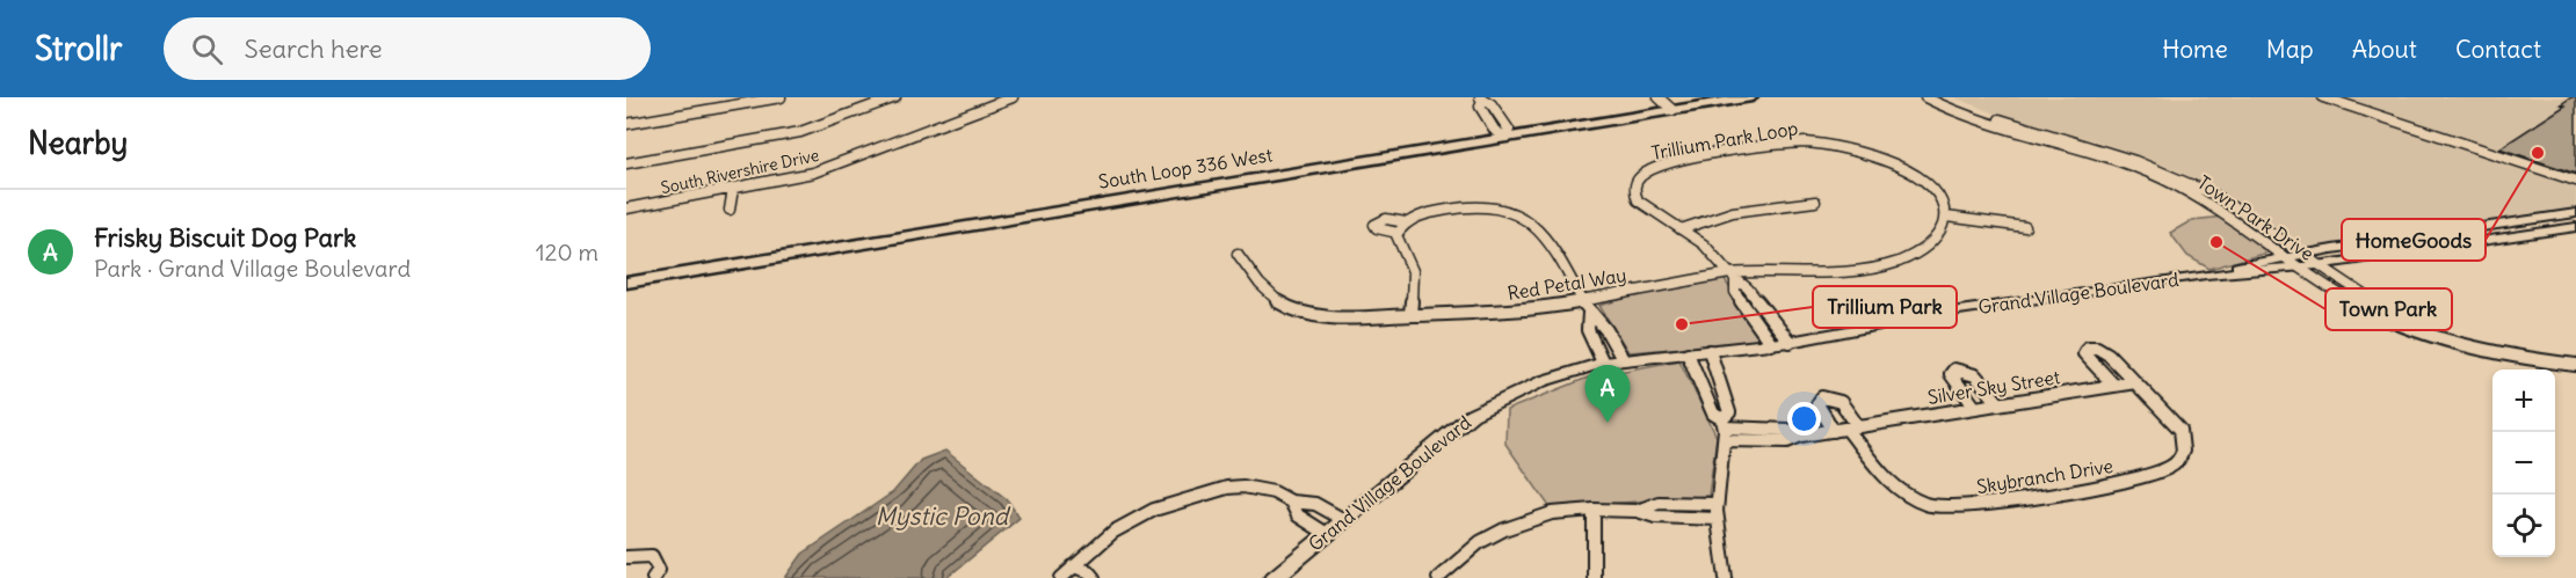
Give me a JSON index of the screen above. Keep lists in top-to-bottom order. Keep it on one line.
{"streets":{"main road":["South Loop 336 West"],"street":["Trillium Park Loop","South Rivershire Drive","Town Park Drive","Red Petal Way","Grand Village Boulevard","Silver Sky Street","Skybranch Drive"]},"crossings":[["Trillium Park Loop","Red Petal Way"],["Trillium Park Loop","Grand Village Boulevard"],["Town Park Drive","Grand Village Boulevard"],["Silver Sky Street","Skybranch Drive"]],"water":["Mystic Pond"],"places":["HomeGoods","Town Park","Trillium Park"],"page":{"header":"Strollr","search":"Search here","nav":["Home","Map","About","Contact"],"heading":"Nearby","list":[{"mark":"A","name":"Frisky Biscuit Dog Park","note":"Park · Grand Village Boulevard","value":"120 m"}],"pins":"A","map_buttons":["+","−"]}}
